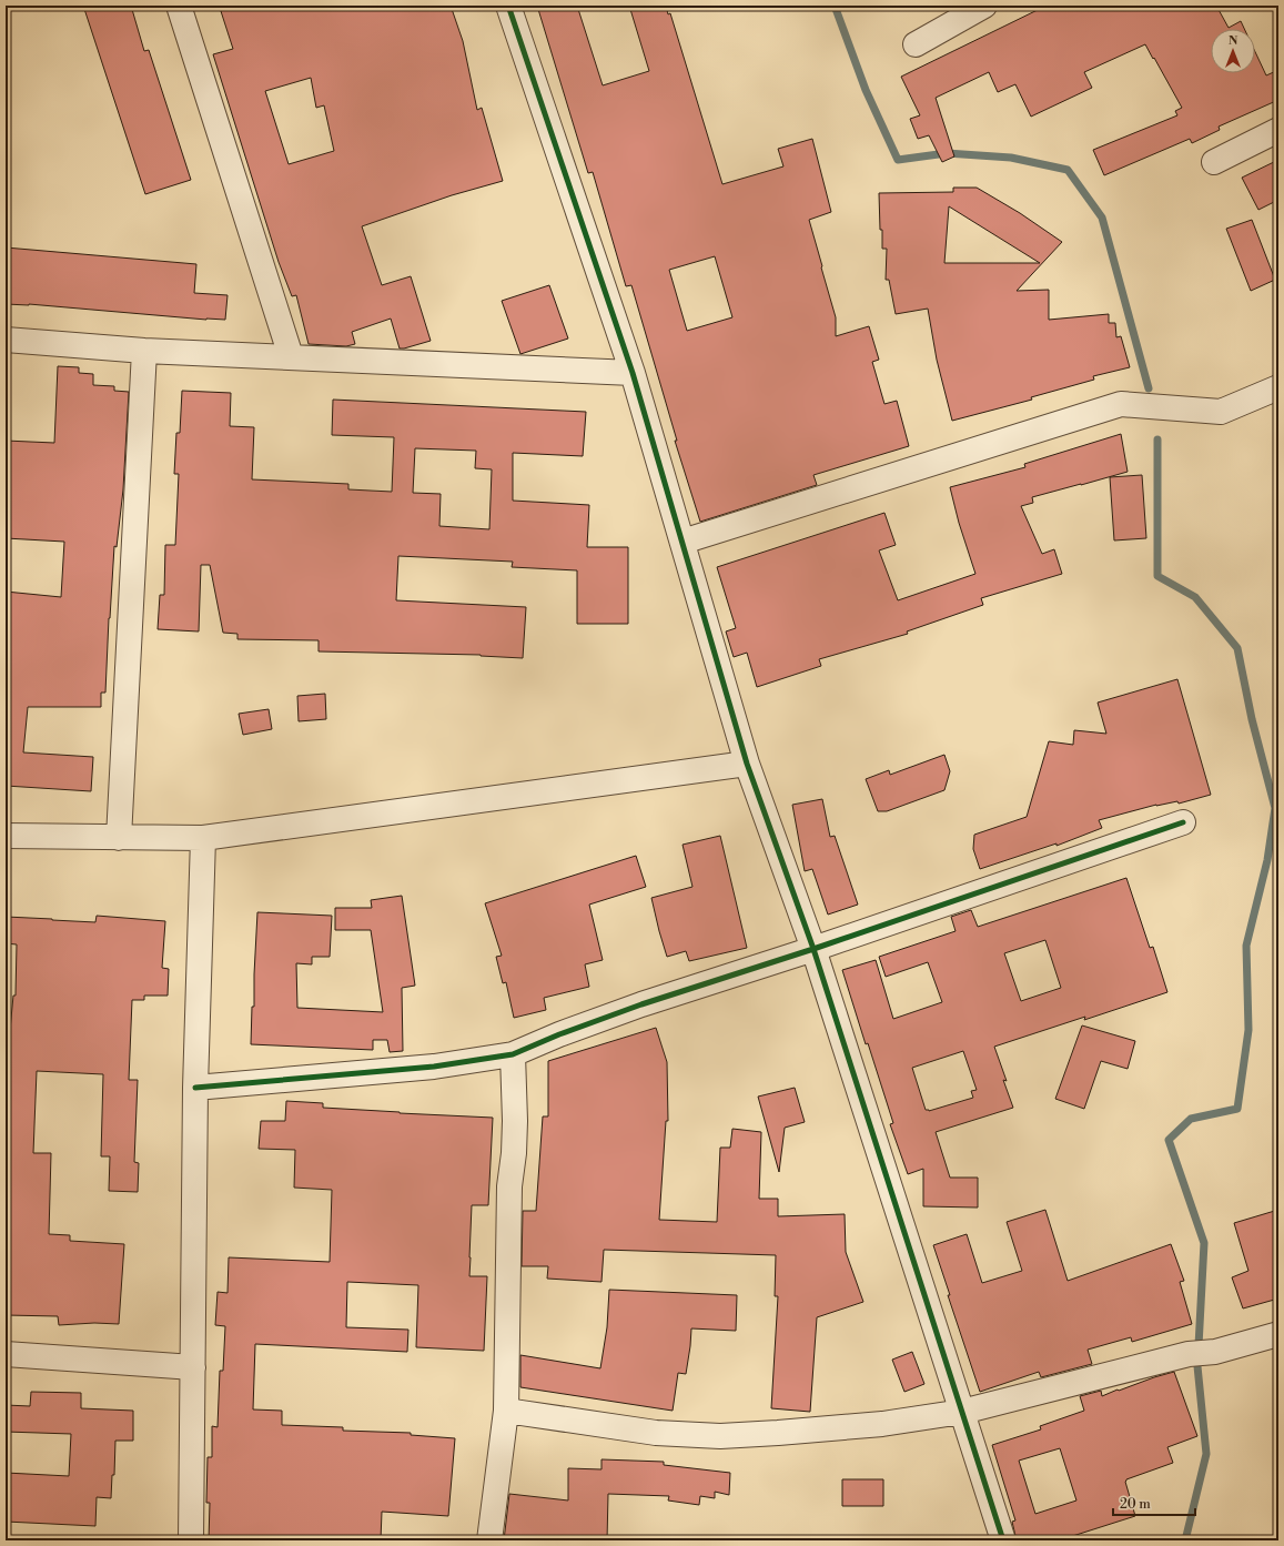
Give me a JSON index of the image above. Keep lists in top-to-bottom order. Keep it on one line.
{"scale_bar":"20 m","north":"top"}
